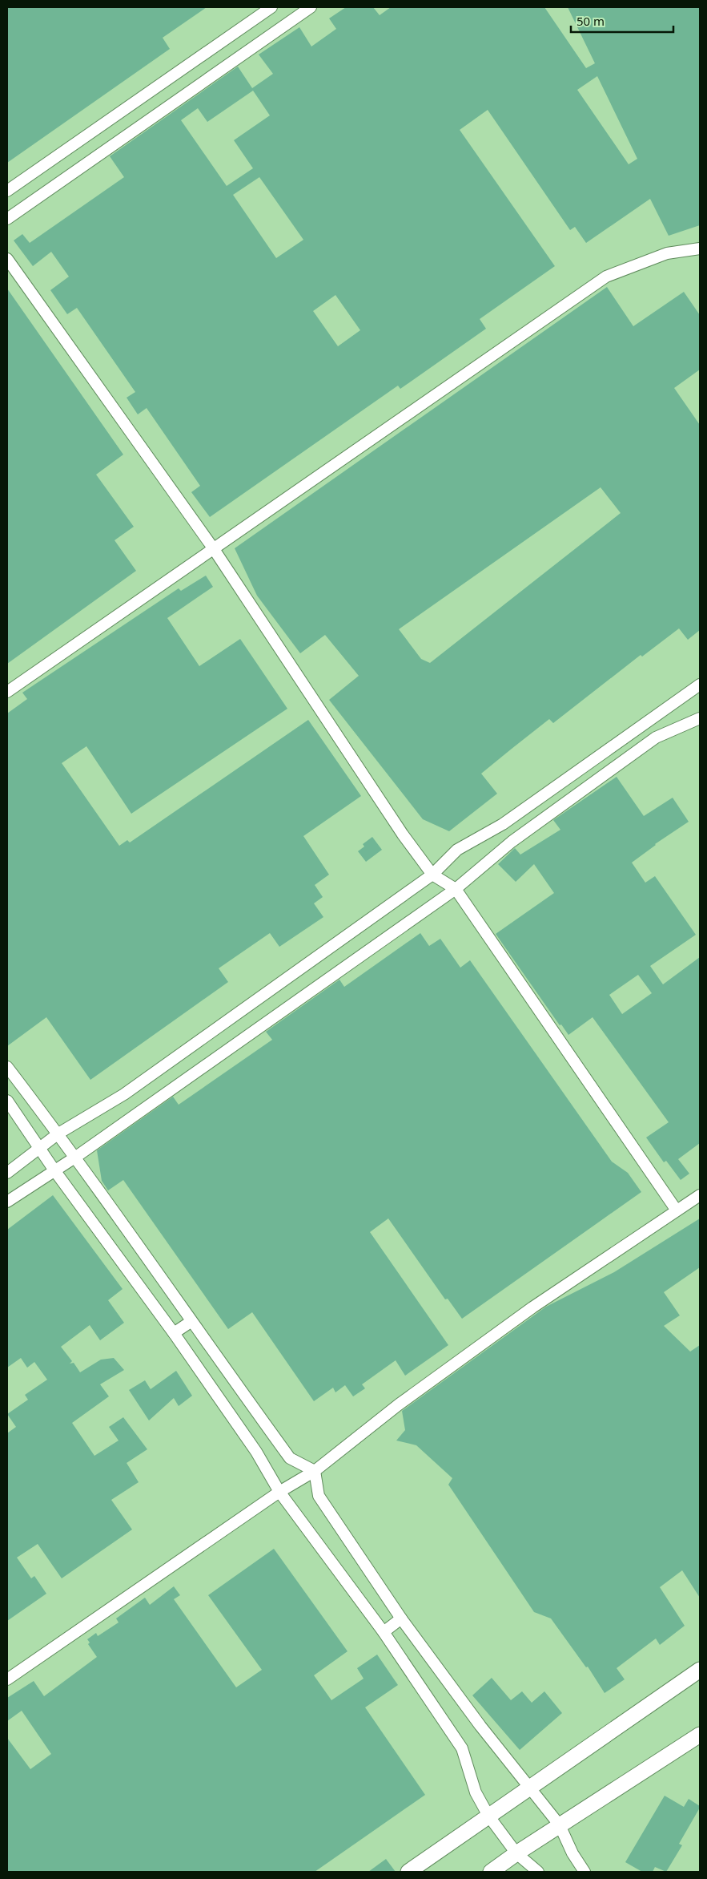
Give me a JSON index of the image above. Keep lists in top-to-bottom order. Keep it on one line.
{"scale_bar":"50 m"}
